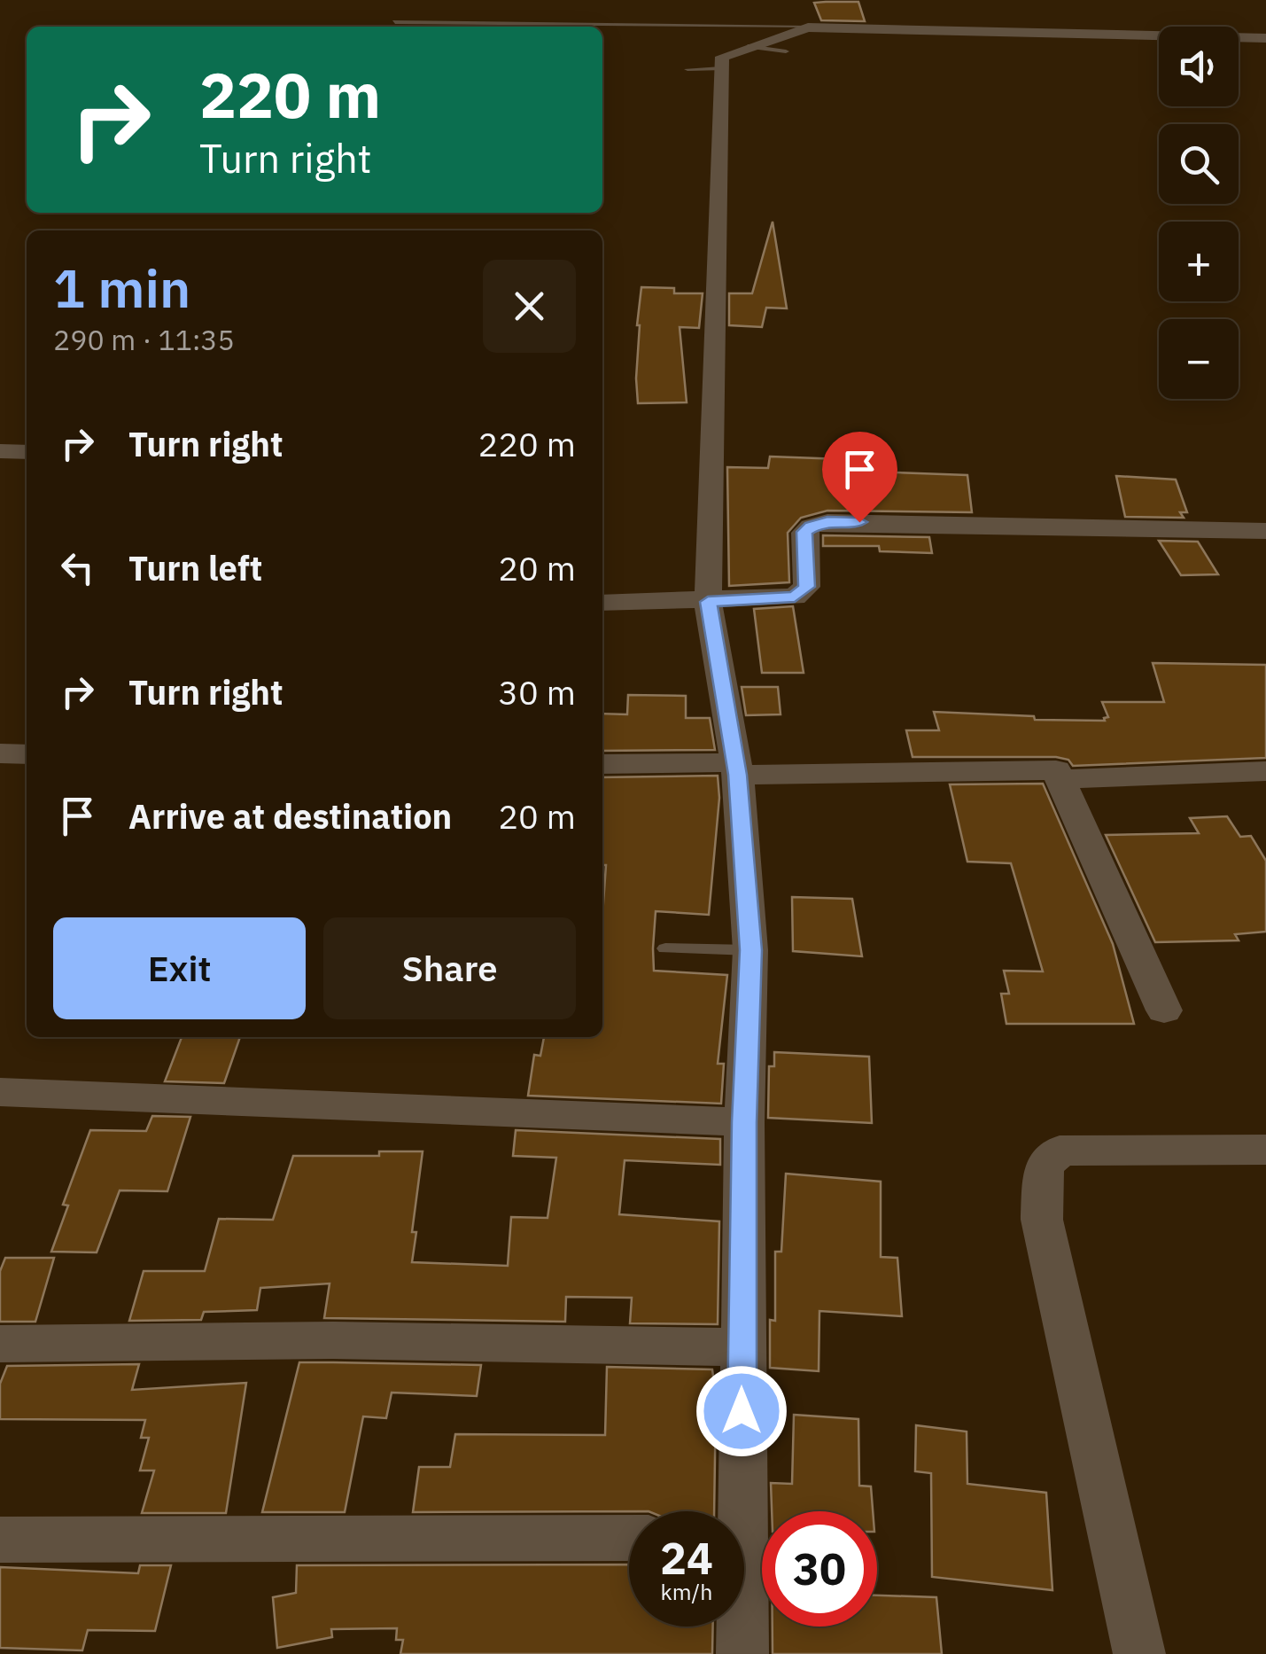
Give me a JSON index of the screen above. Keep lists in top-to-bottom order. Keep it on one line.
{"page":{"map_buttons":["+","−"],"turn":["220 m","Turn right"],"heading":["1 min","290 m · 11:35"],"list":[{"name":"Turn right","value":"220 m"},{"name":"Turn left","value":"20 m"},{"name":"Turn right","value":"30 m"},{"name":"Arrive at destination","value":"20 m"}],"buttons":["Exit","Share"],"speed":"24 km/h","limit":"30"}}
